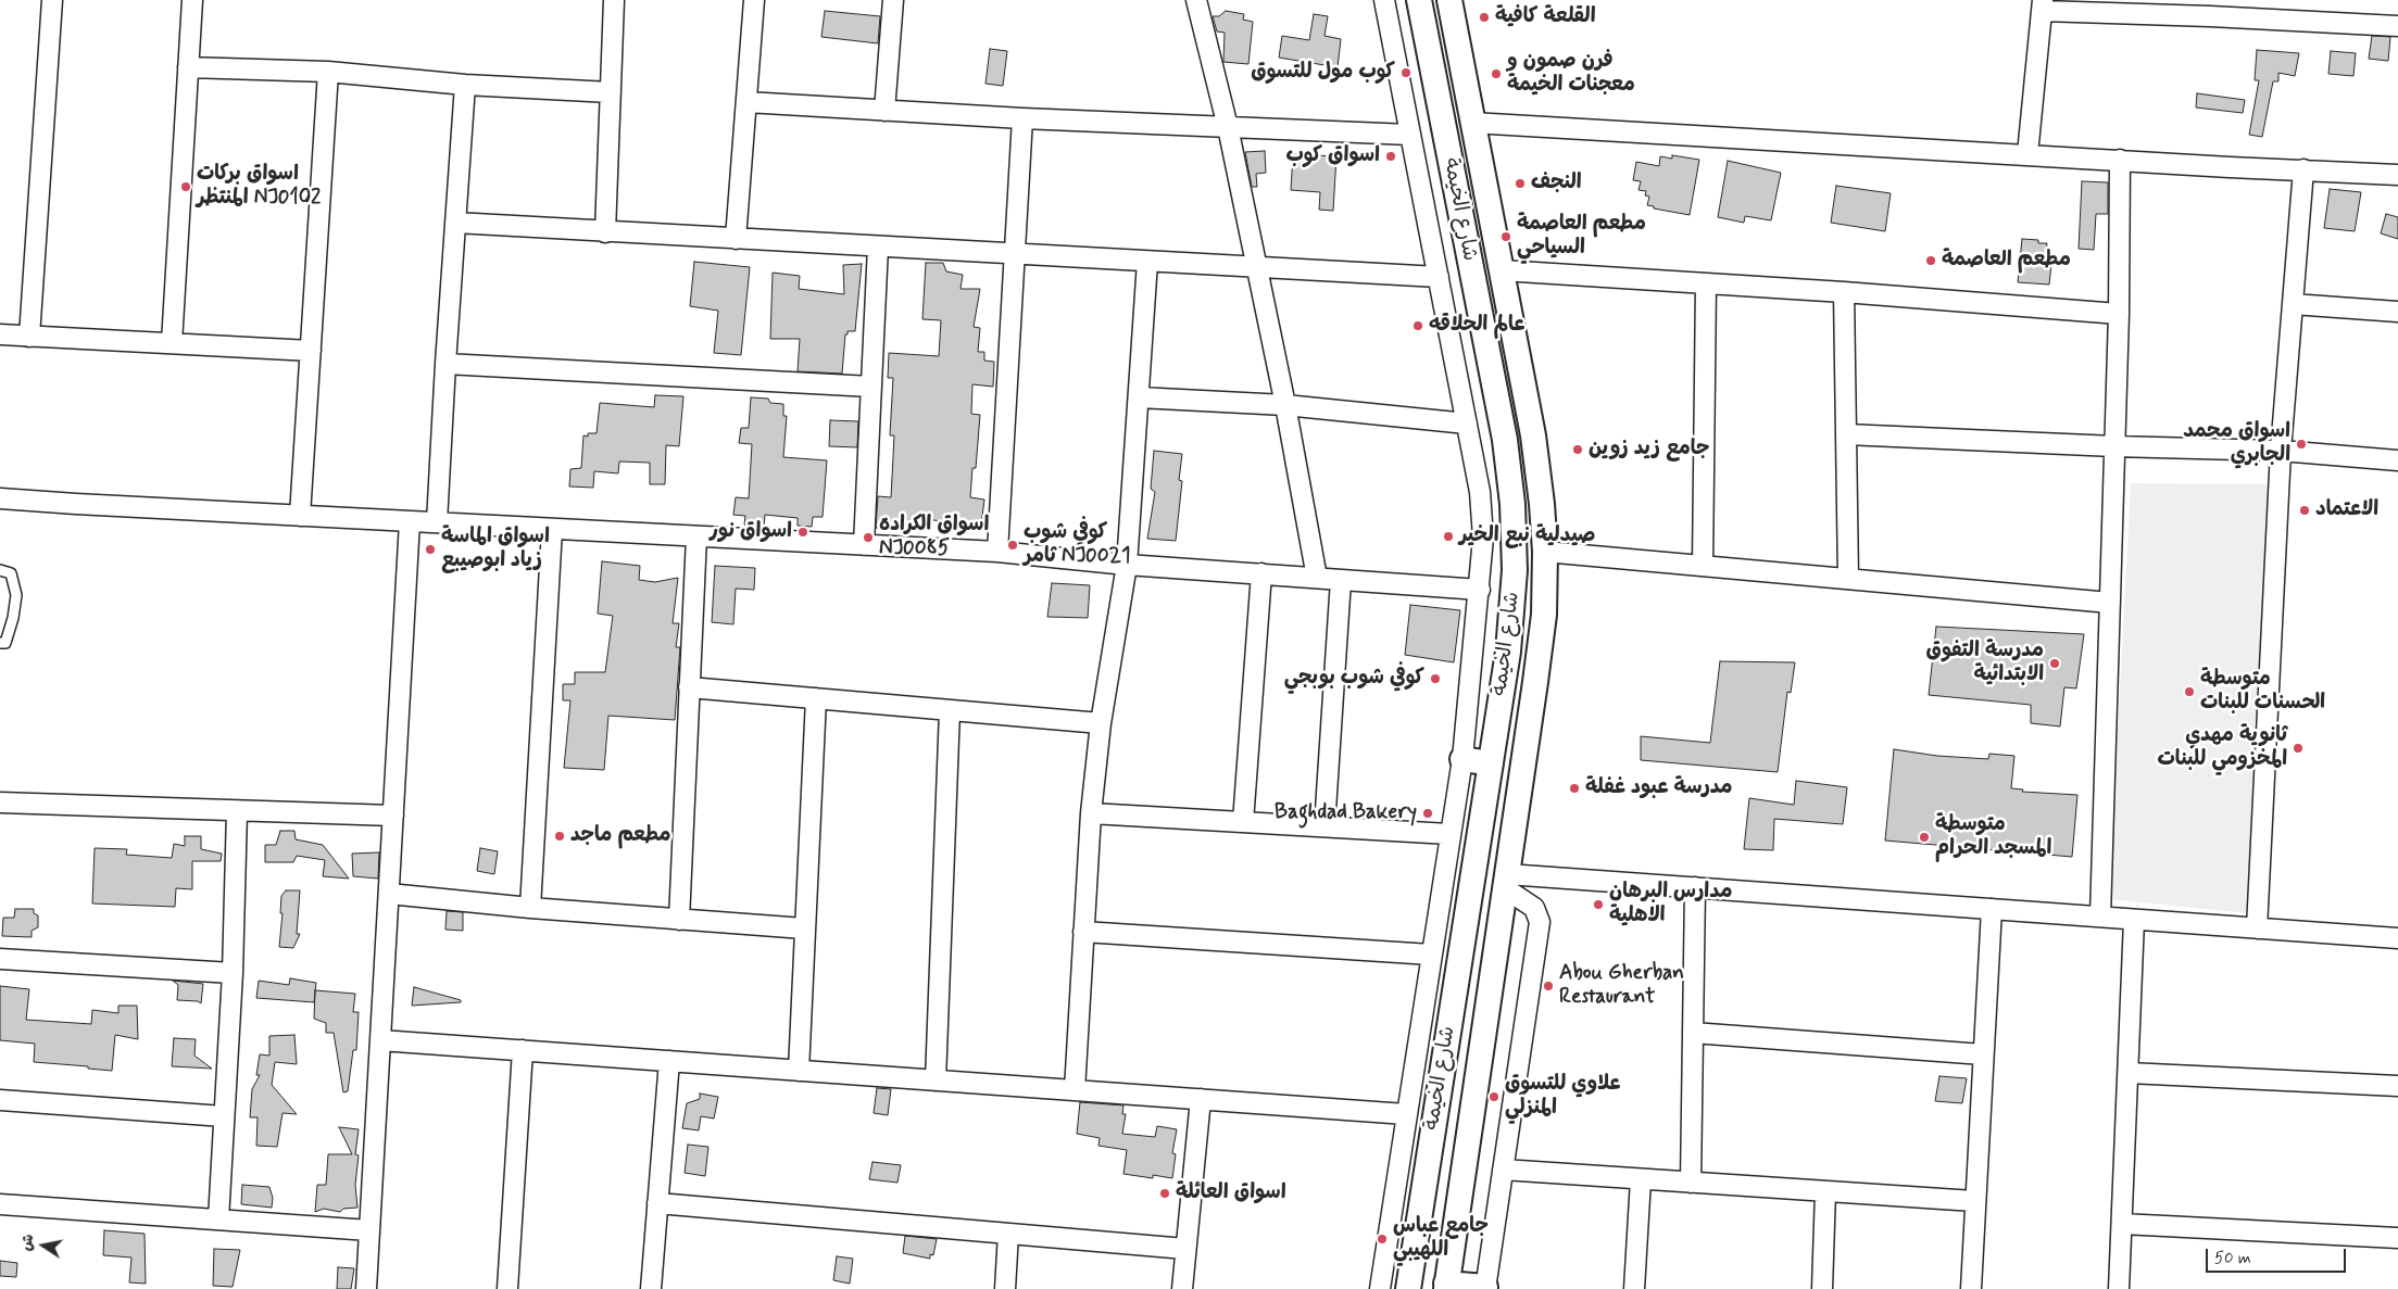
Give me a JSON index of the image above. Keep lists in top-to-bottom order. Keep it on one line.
{"streets":{"street":["شارع الخيمة"]},"places":["القلعة كافية","كوب مول للتسوق","فرن صمون و معجنات الخيمة","اسواق كوب","النجف","اسواق بركات المنتظر NJ0102","مطعم العاصمة السياحي","مطعم العاصمة","عالم الحلاقه","اسواق محمد الجابري","جامع زيد زوين","الاعتماد","اسواق نور","صيدلية نبع الخير","اسواق الكراده NJ0085","كوفي شوب ثامر NJ0021","اسواق الماسة زياد ابوصيبع","مدرسة التفوق الابتدائية","كوفي شوب بوبجي","متوسطة الحسنات للبنات","ثانوية مهدي المخزومي للبنات","مدرسة عبود غفلة","Baghdad Bakery","مطعم ماجد","متوسطة المسجد الحرام","مدارس البرهان الاهلية","Abou Gherban Restaurant","علاوي للتسوق المنزلي","اسواق العائلة","جامع عباس اللهيبي"],"scale_bar":"50 m","north":"left"}
